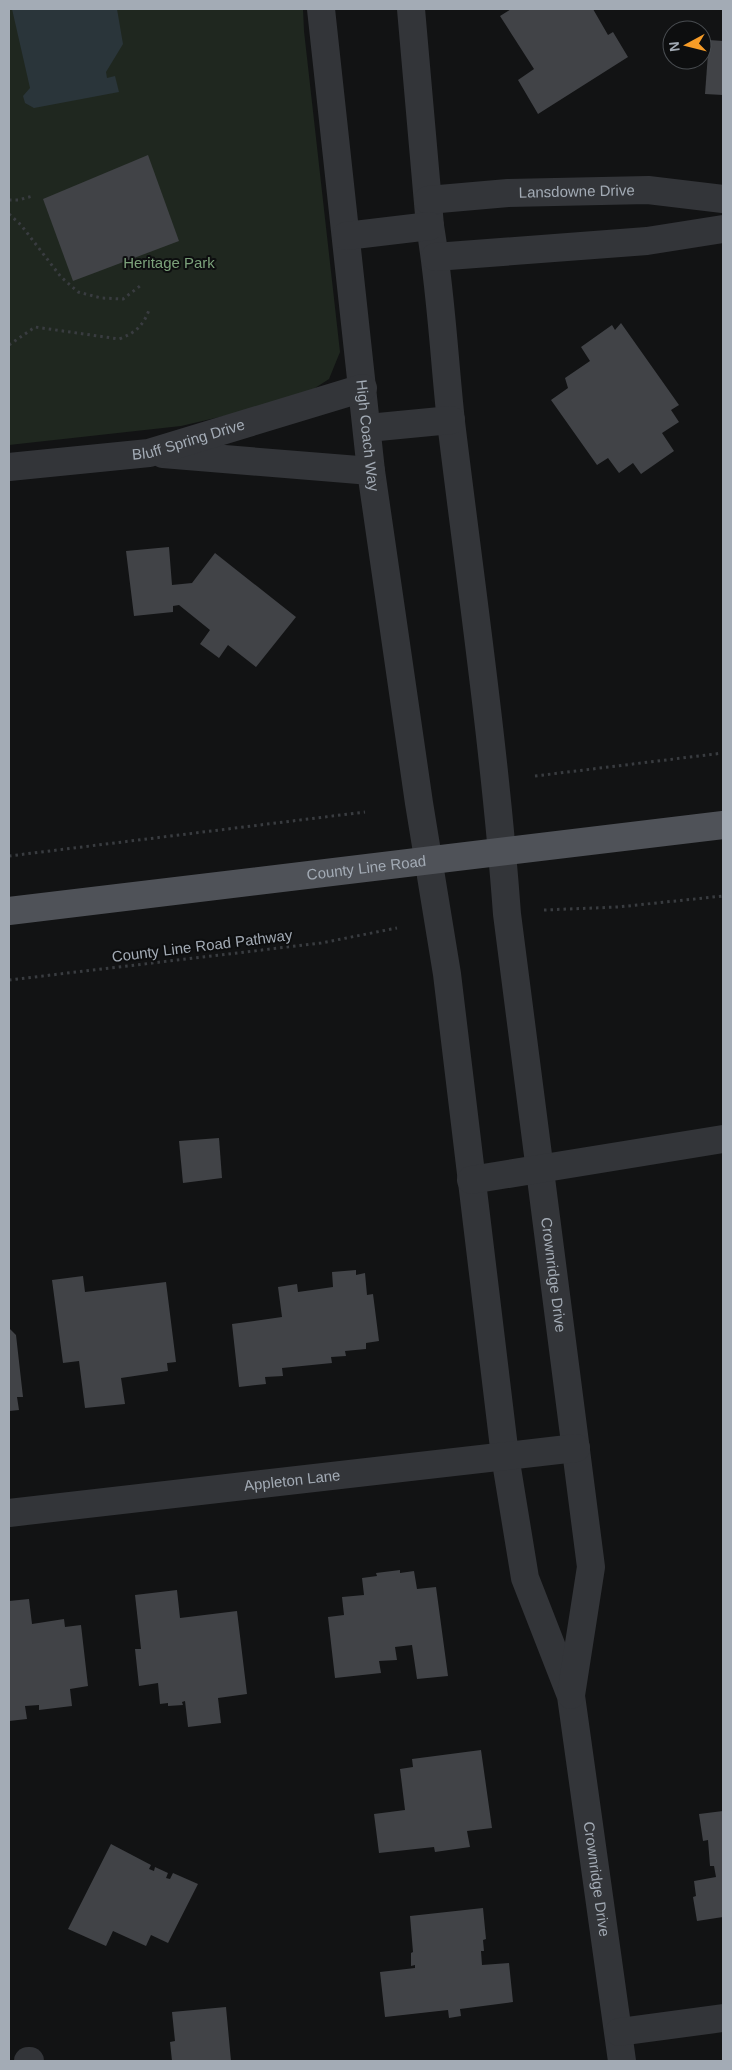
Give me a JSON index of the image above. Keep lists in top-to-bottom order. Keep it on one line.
{"streets":{"main road":["County Line Road"],"street":["Lansdowne Drive","High Coach Way","Bluff Spring Drive","Crownridge Drive","Appleton Lane"],"path":["County Line Road Pathway"]},"crossings":[["Lansdowne Drive","High Coach Way"],["High Coach Way","Bluff Spring Drive"],["High Coach Way","County Line Road"],["High Coach Way","Crownridge Drive"],["County Line Road","Crownridge Drive"],["Crownridge Drive","Appleton Lane"]],"parks":["Heritage Park"],"north":"left"}
